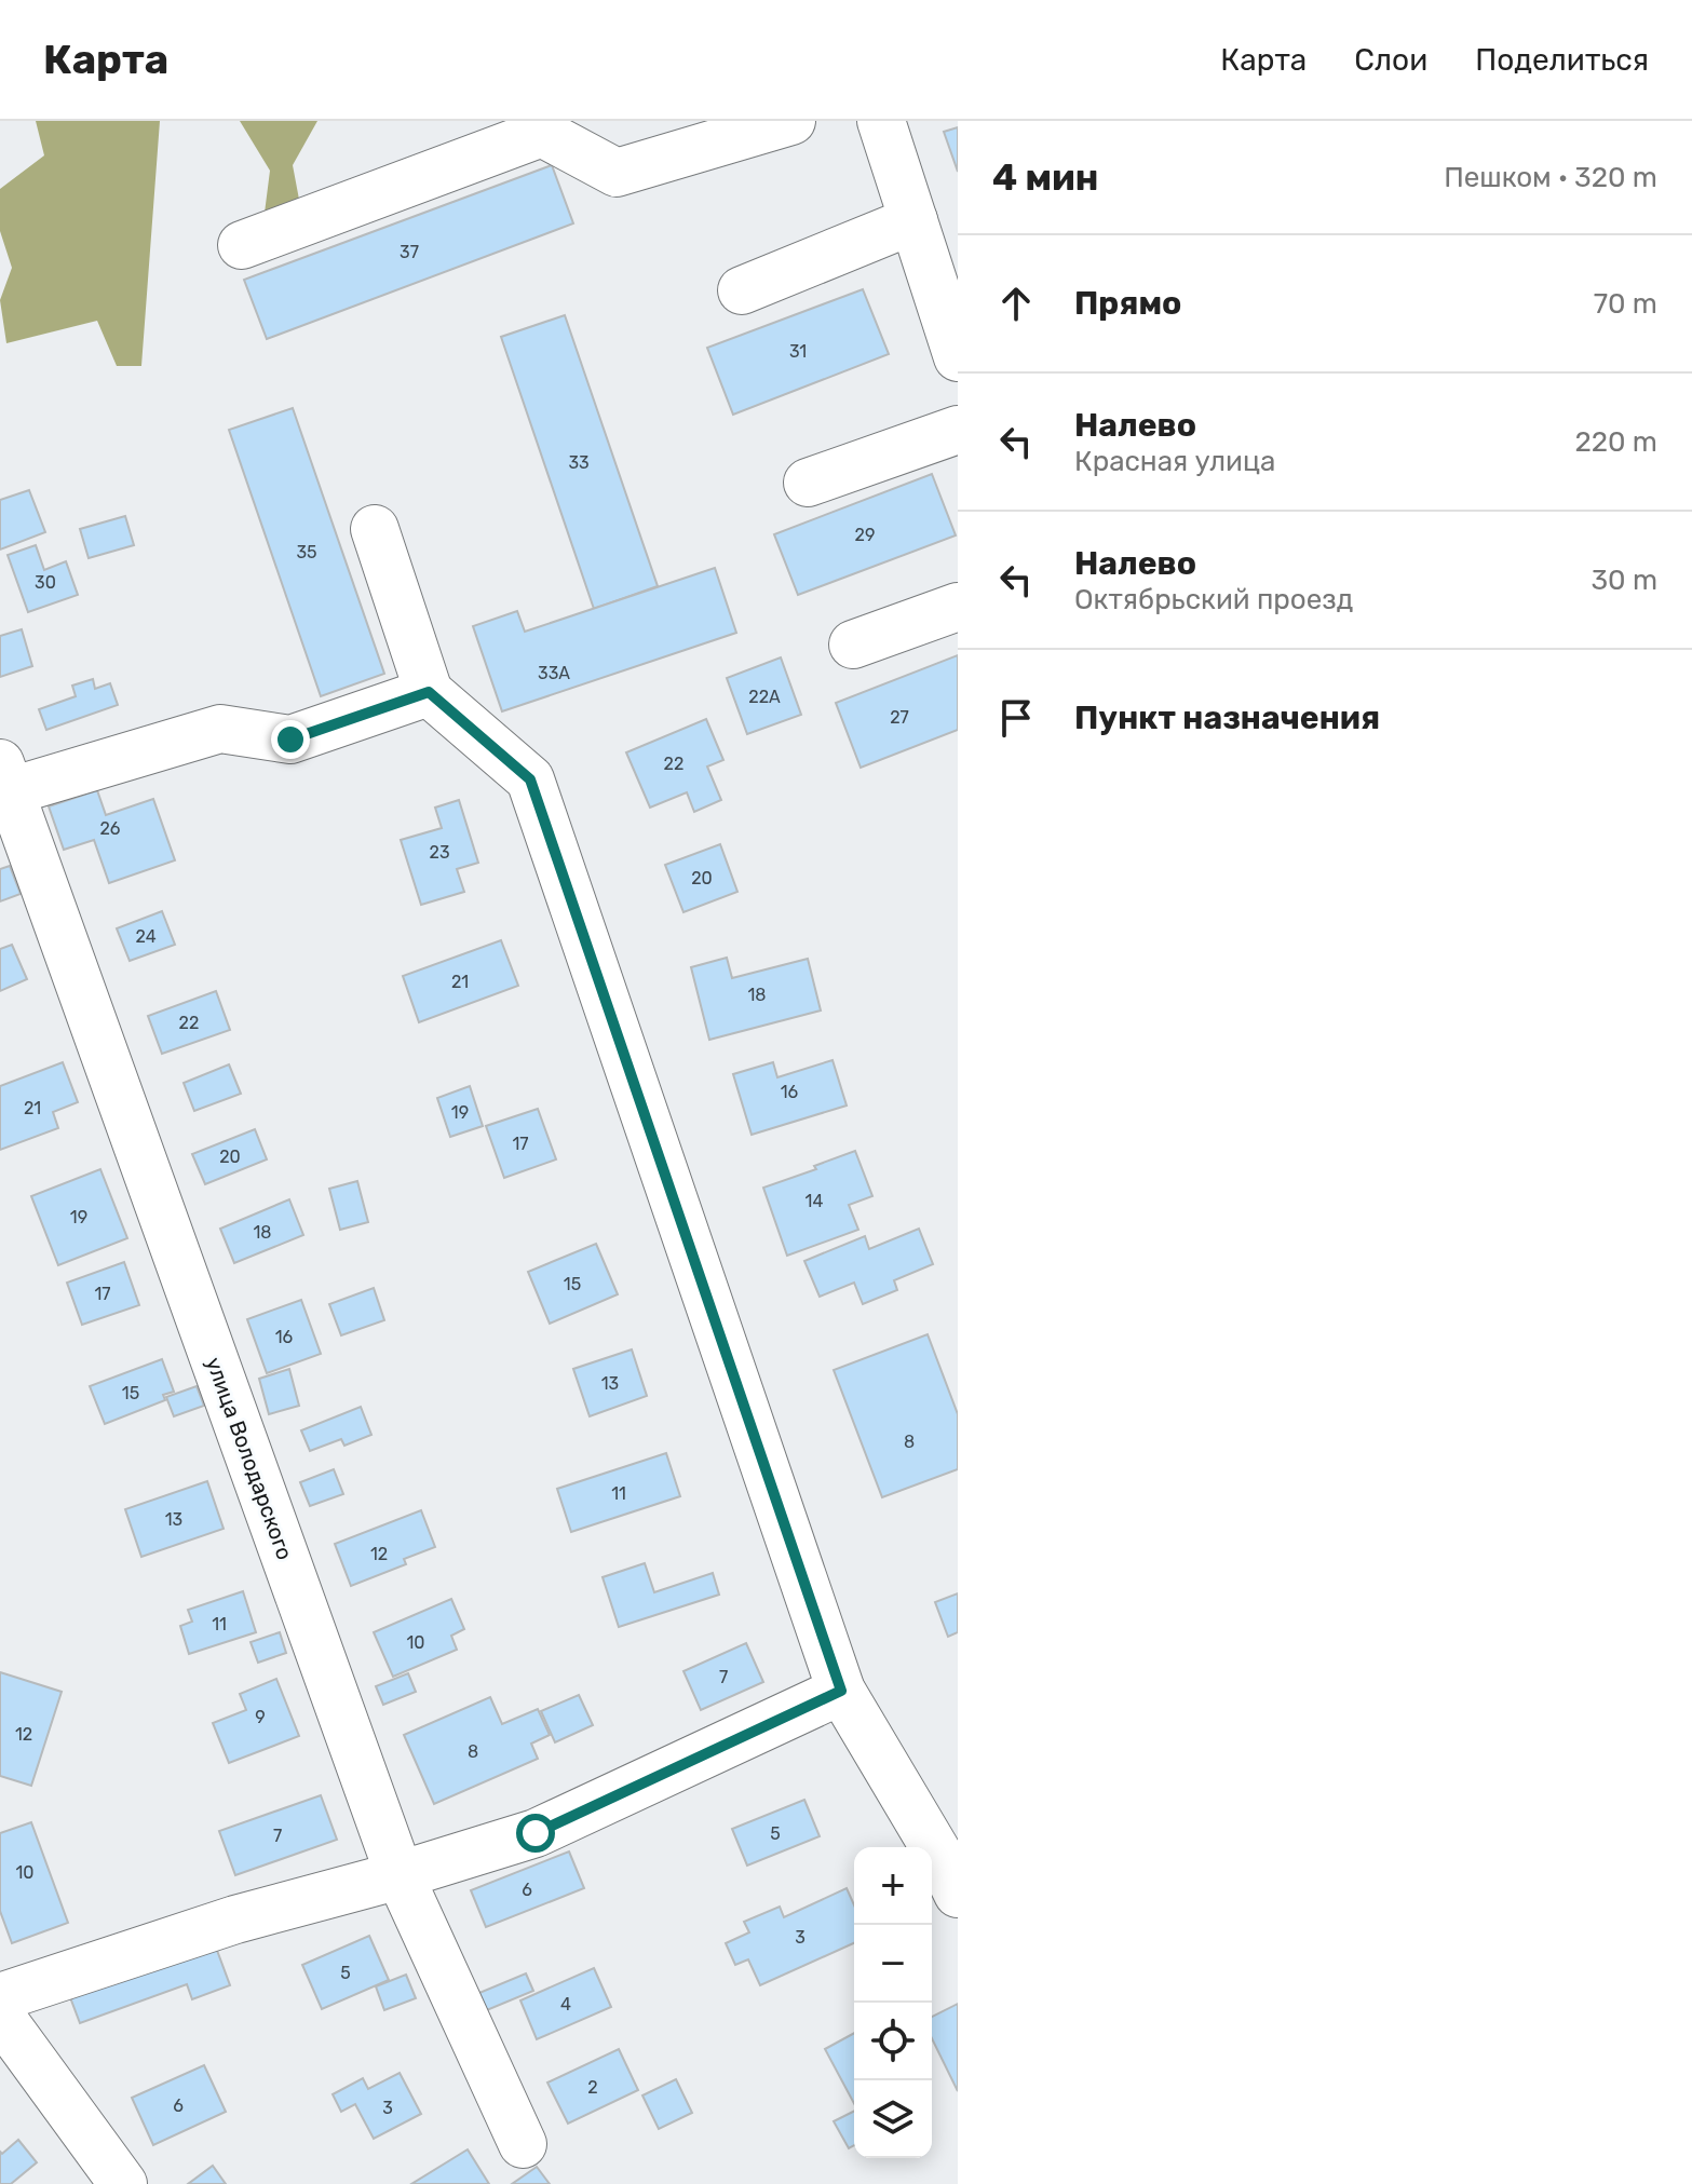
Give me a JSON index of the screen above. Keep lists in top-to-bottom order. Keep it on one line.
{"streets":{"street":["улица Володарского"]},"house_numbers":["37","31","33","29","35","30","33А","22А","27","22","26","23","20","24","21","18","22","16","21","19","17","20","14","19","18","15","17","16","13","15","8","11","13","12","11","10","7","9","12","8","5","7","10","6","3","5","4","2","6","3"],"page":{"header":"Карта","nav":["Карта","Слои","Поделиться"],"heading":["4 мин","Пешком · 320 m"],"list":[["Прямо","70 m"],["Налево","Красная улица","220 m"],["Налево","Октябрьский проезд","30 m"],"Пункт назначения"],"map_buttons":["+","−"]}}
